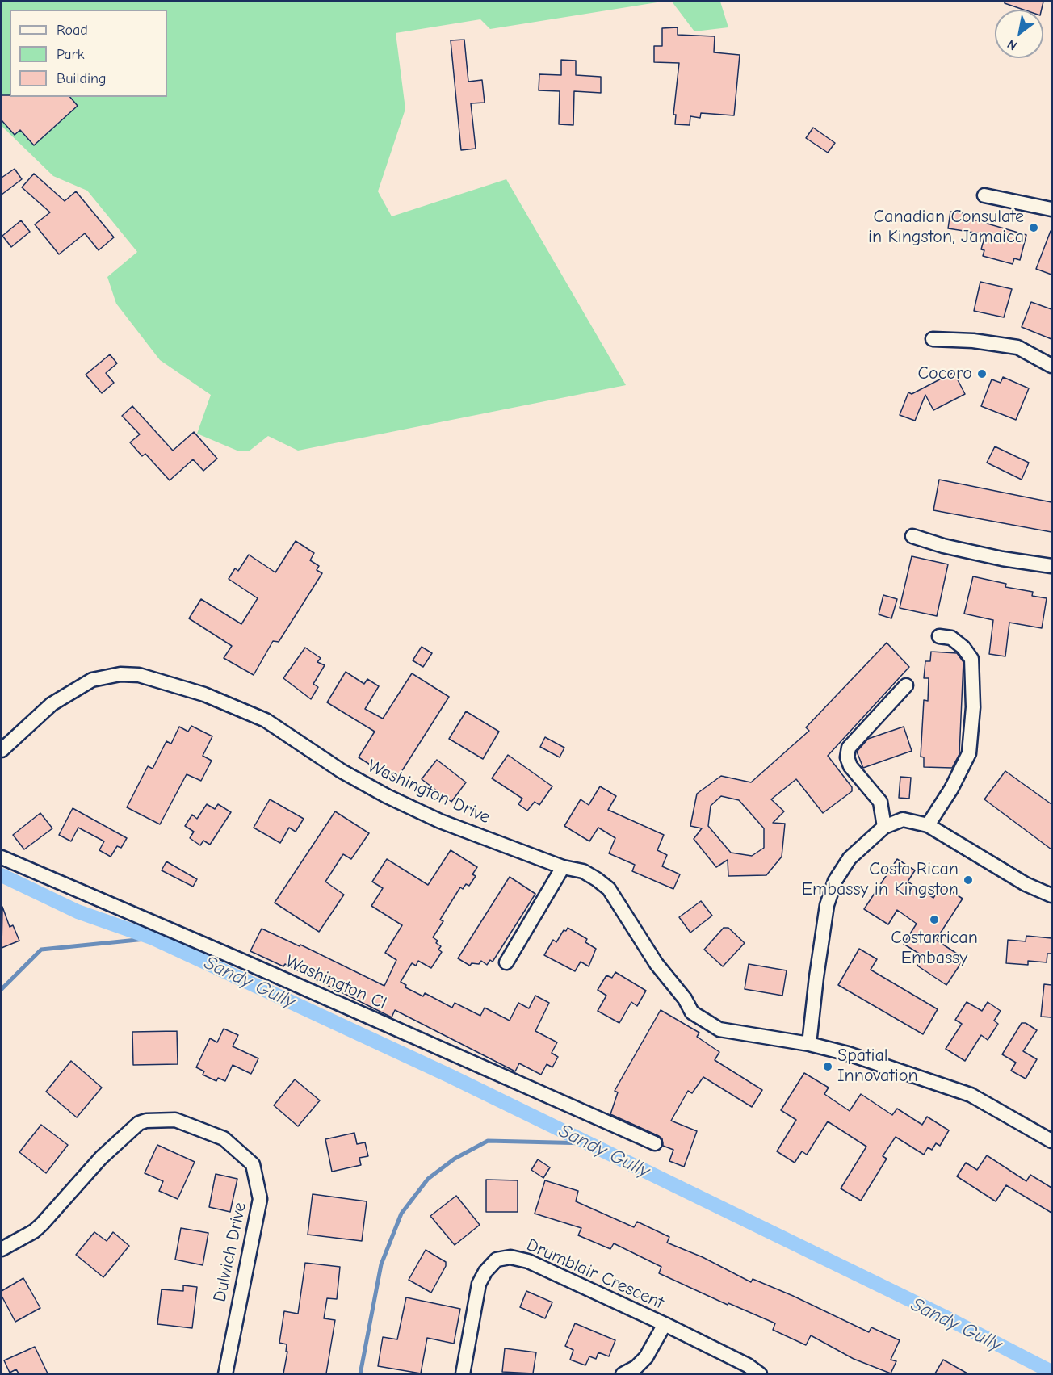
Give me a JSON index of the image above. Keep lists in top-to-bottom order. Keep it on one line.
{"streets":{"street":["Washington Drive","Washington Cl","Dulwich Drive","Drumblair Crescent"]},"water":["Sandy Gully"],"places":["Canadian Consulate in Kingston, Jamaica","Cocoro","Costa Rican Embassy in Kingston","Costarrican Embassy","Spatial Innovation"],"legend":["Road","Park","Building"],"north":"bottom left"}
